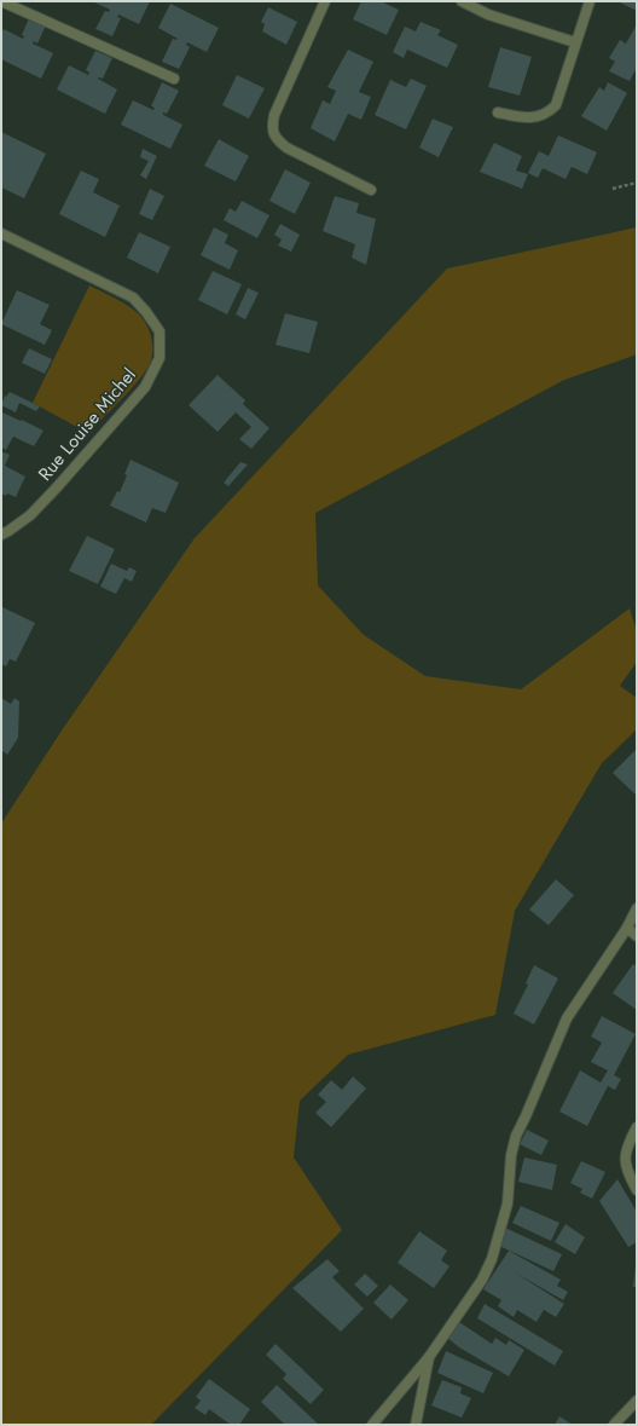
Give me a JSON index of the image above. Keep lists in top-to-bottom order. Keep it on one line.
{"streets":{"street":["Rue Louise Michel"]}}
